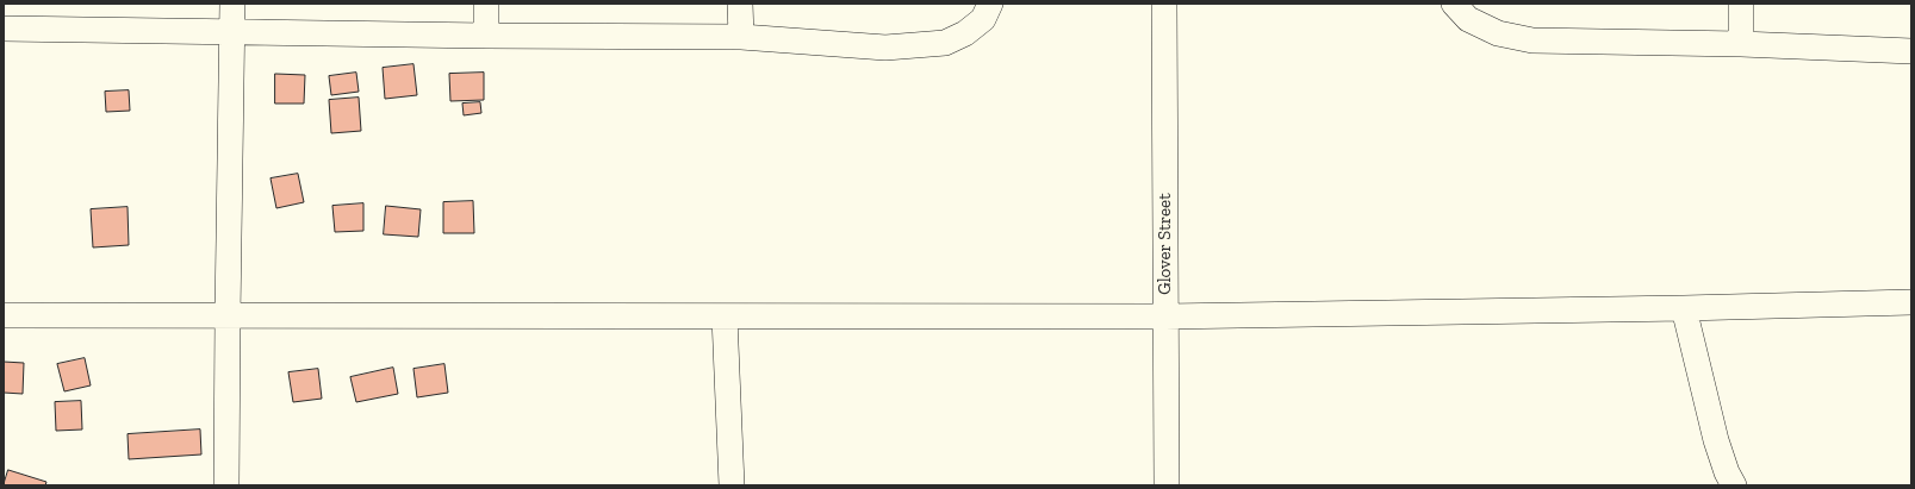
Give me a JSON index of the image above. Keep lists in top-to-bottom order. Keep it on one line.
{"streets":{"street":["Glover Street"]}}
